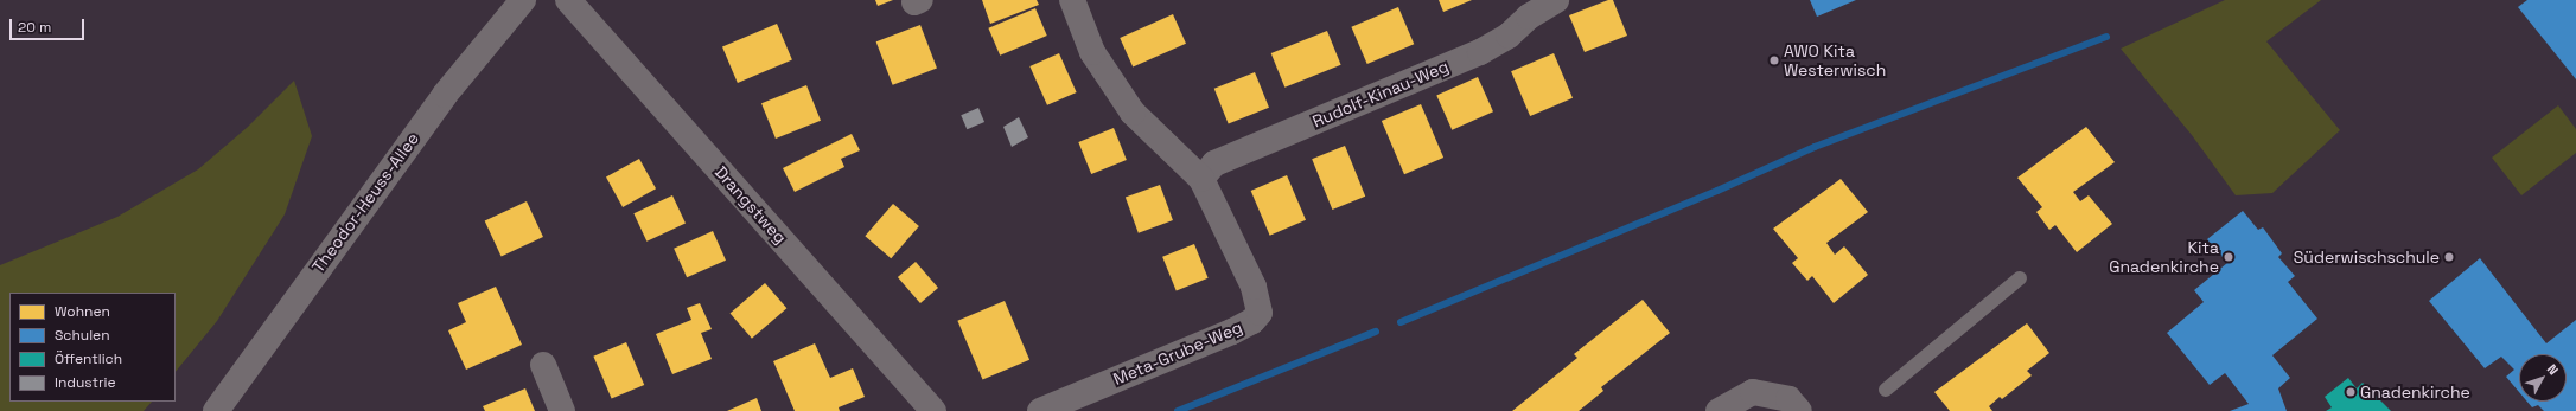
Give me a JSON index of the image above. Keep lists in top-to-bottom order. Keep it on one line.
{"streets":{"street":["Rudolf-Kinau-Weg","Theodor-Heuss-Allee","Drangstweg","Meta-Grube-Weg"]},"crossings":[["Rudolf-Kinau-Weg","Meta-Grube-Weg"]],"places":["AWO Kita Westerwisch","Kita Gnadenkirche","Süderwischschule","Gnadenkirche"],"legend":["Wohnen","Schulen","Öffentlich","Industrie"],"scale_bar":"20 m","north":"top right"}
